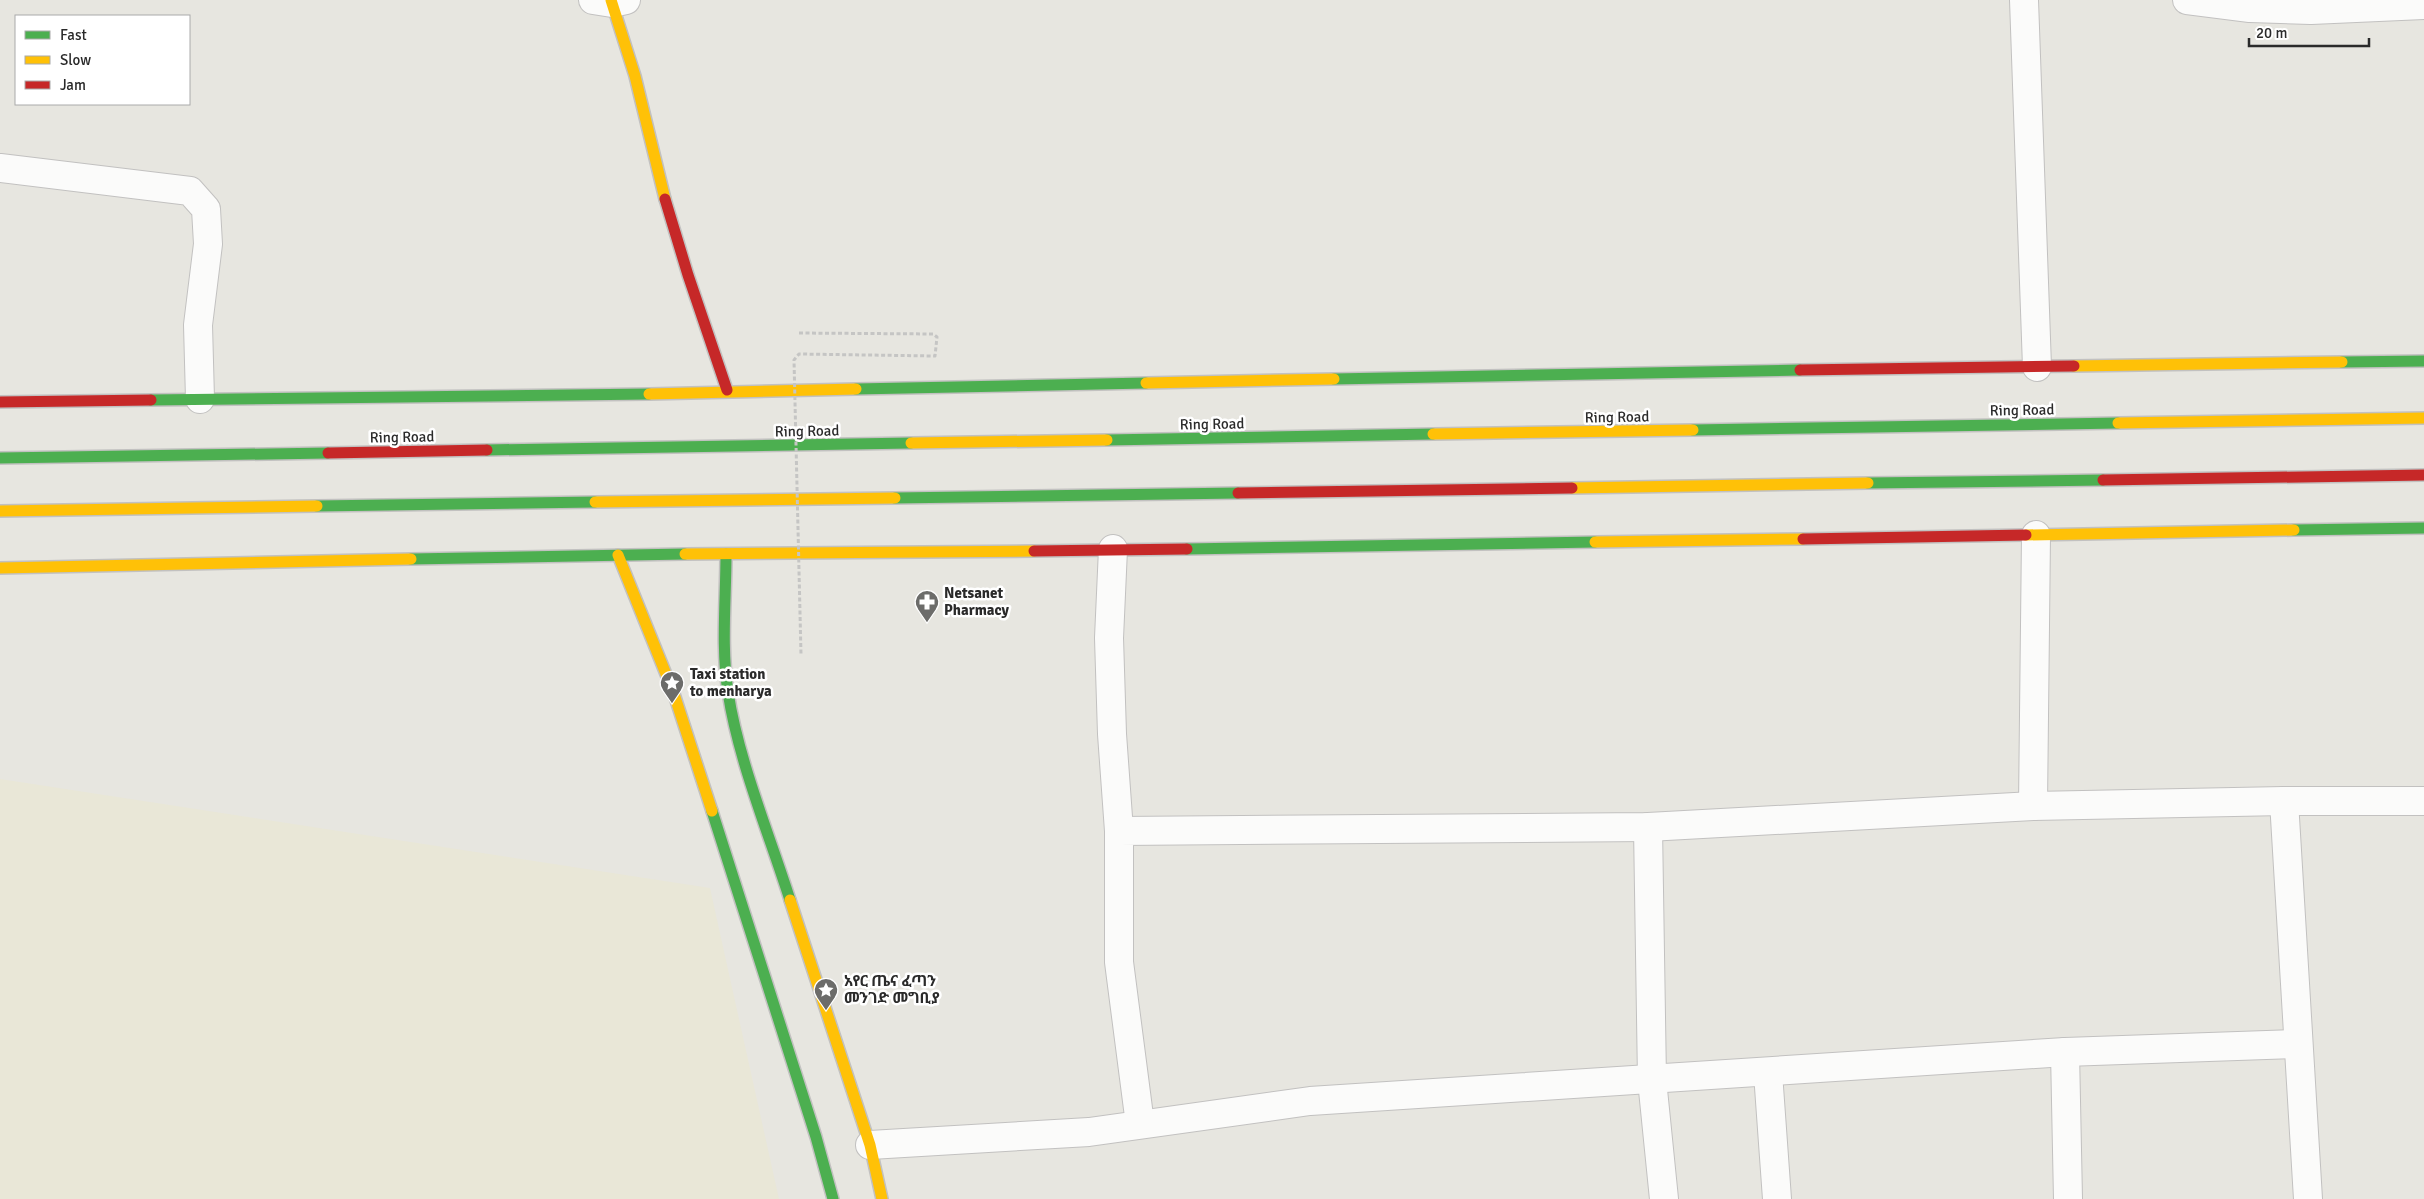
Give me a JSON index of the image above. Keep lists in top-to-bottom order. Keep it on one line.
{"streets":{"main road":["Ring Road"]},"places":{"pharmacy":["Netsanet Pharmacy"],"place":["Taxi station to menharya","አየር ጤና ፈጣን መንገድ መግቢያ"]},"legend":["Fast","Slow","Jam"],"scale_bar":"20 m"}
